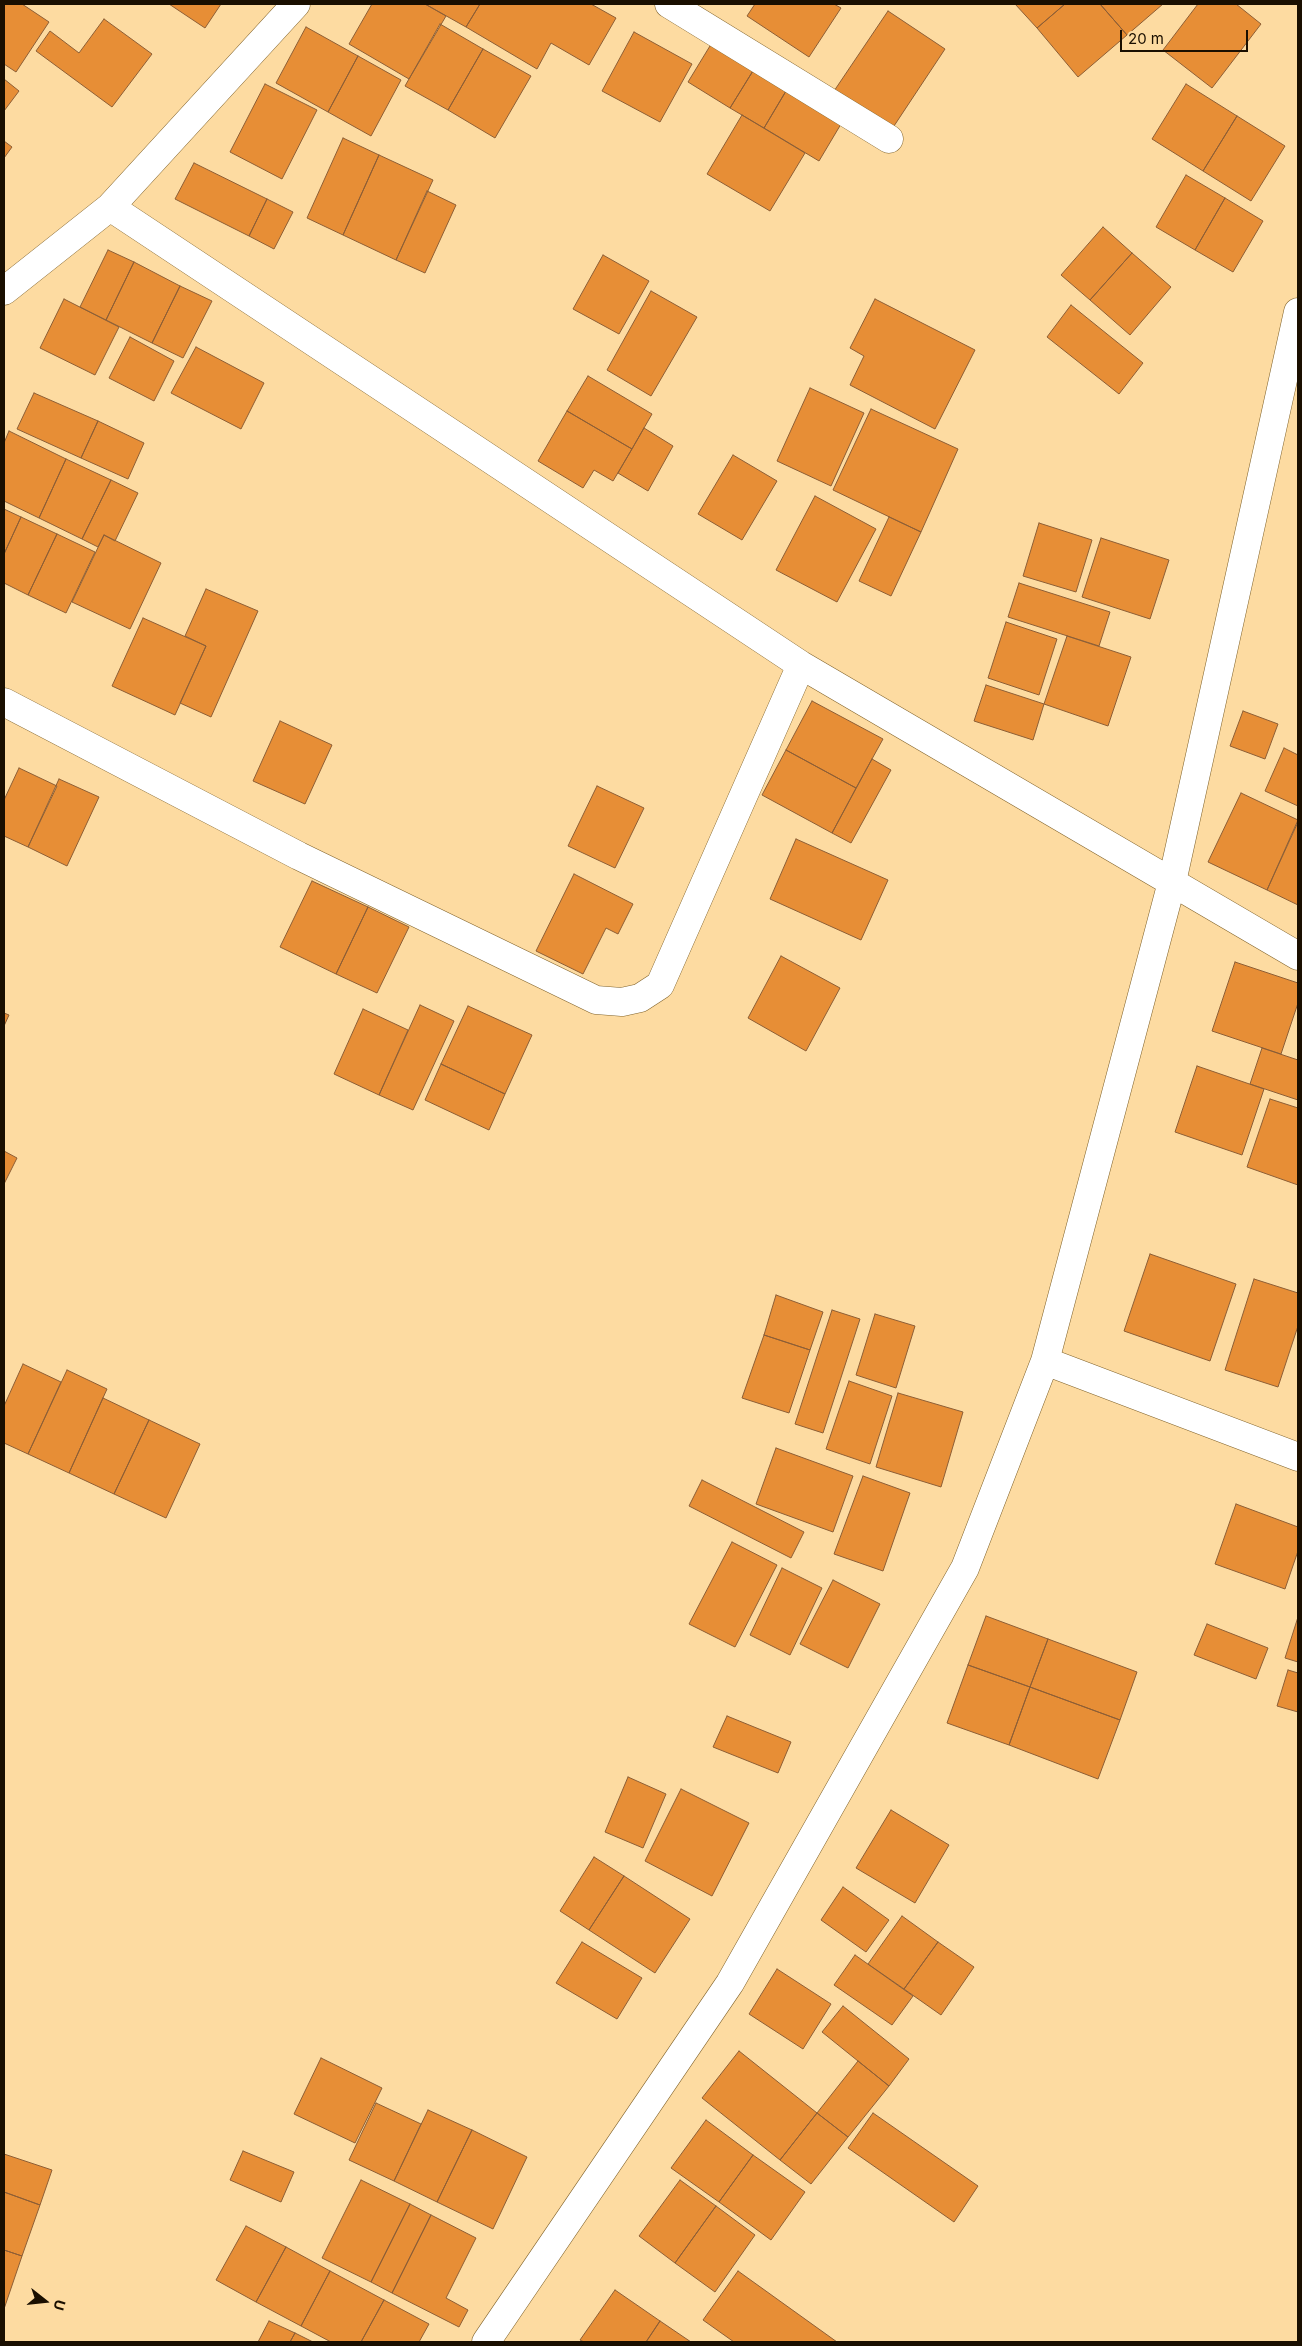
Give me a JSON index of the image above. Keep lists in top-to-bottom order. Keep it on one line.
{"scale_bar":"20 m","north":"right"}
